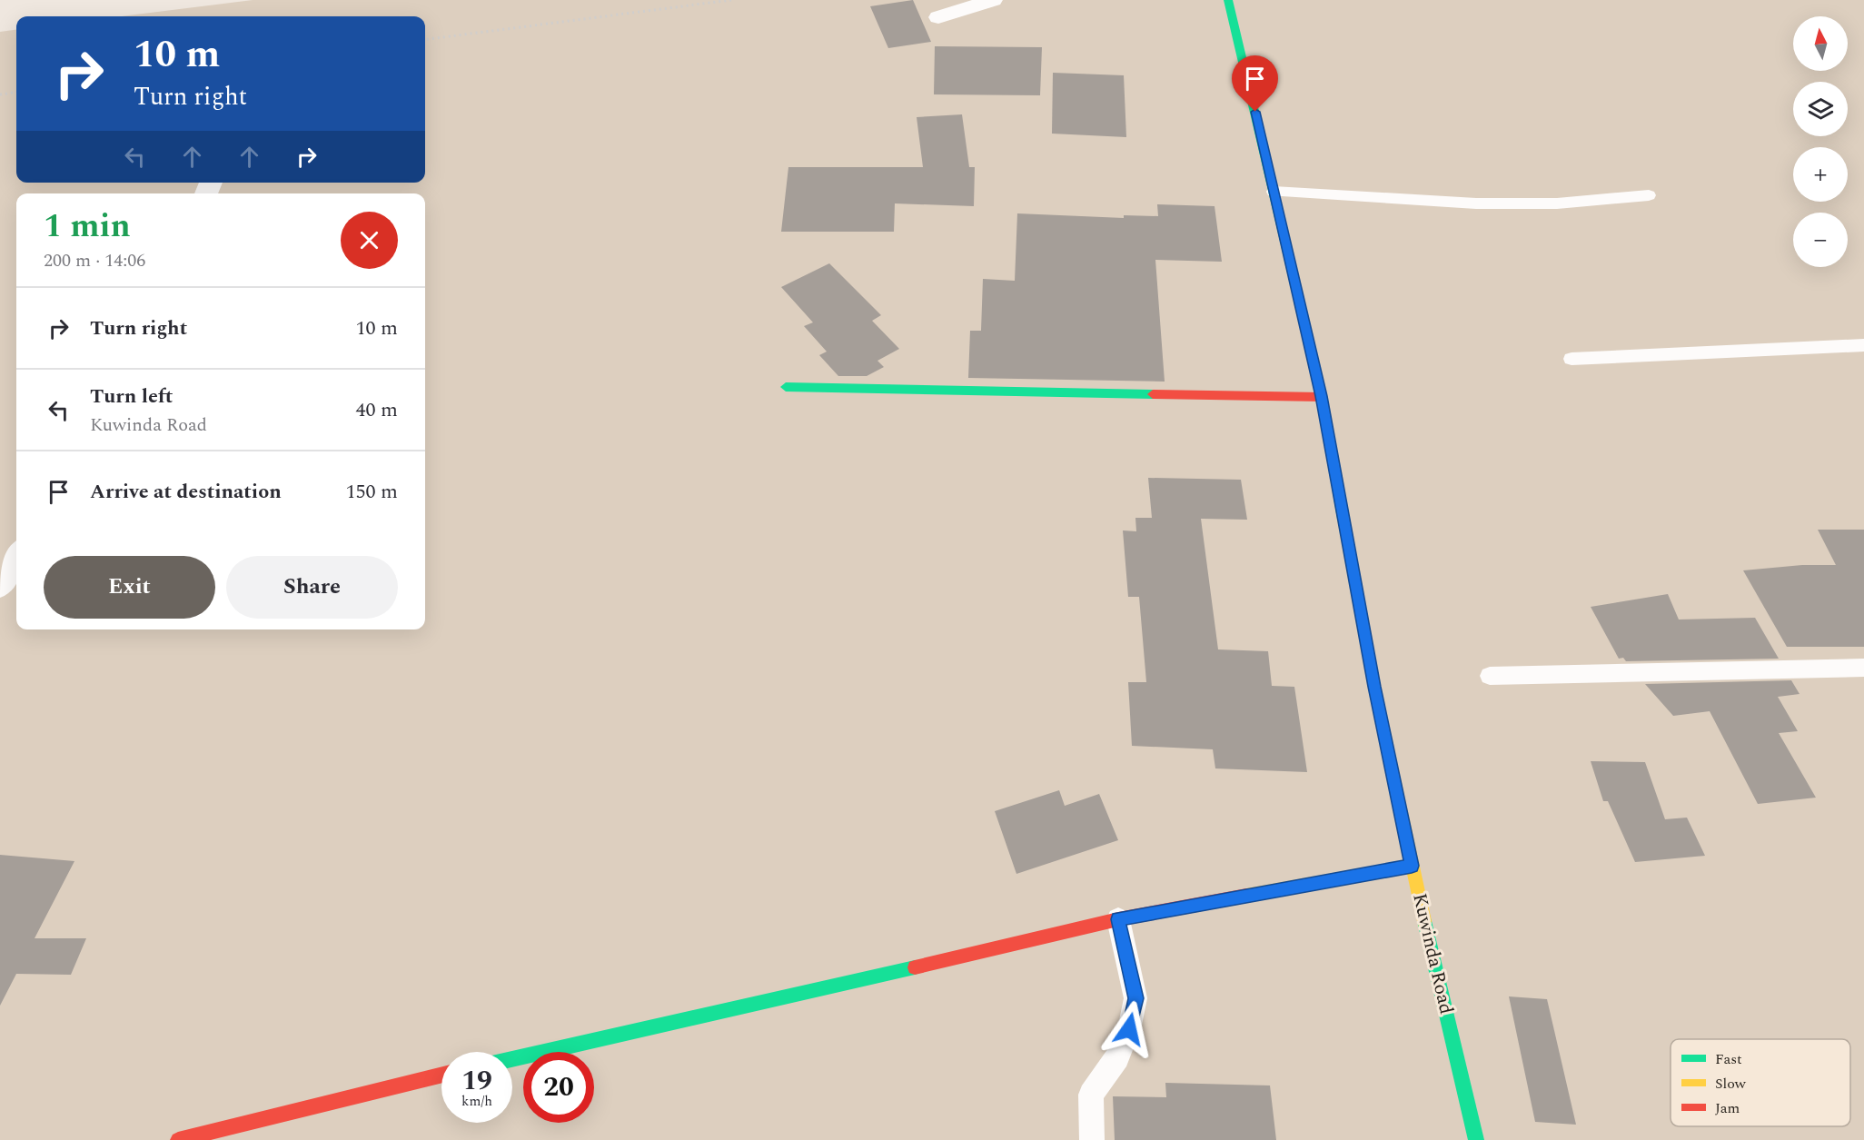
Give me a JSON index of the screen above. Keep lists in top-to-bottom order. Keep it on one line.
{"streets":{"street":["Kuwinda Road"]},"legend":["Fast","Slow","Jam"],"north":"top","page":{"map_buttons":["+","−"],"turn":["10 m","Turn right"],"heading":["1 min","200 m · 14:06"],"list":[{"name":"Turn right","value":"10 m"},{"name":"Turn left","note":"Kuwinda Road","value":"40 m"},{"name":"Arrive at destination","value":"150 m"}],"buttons":["Exit","Share"],"speed":"19 km/h","limit":"20"}}
